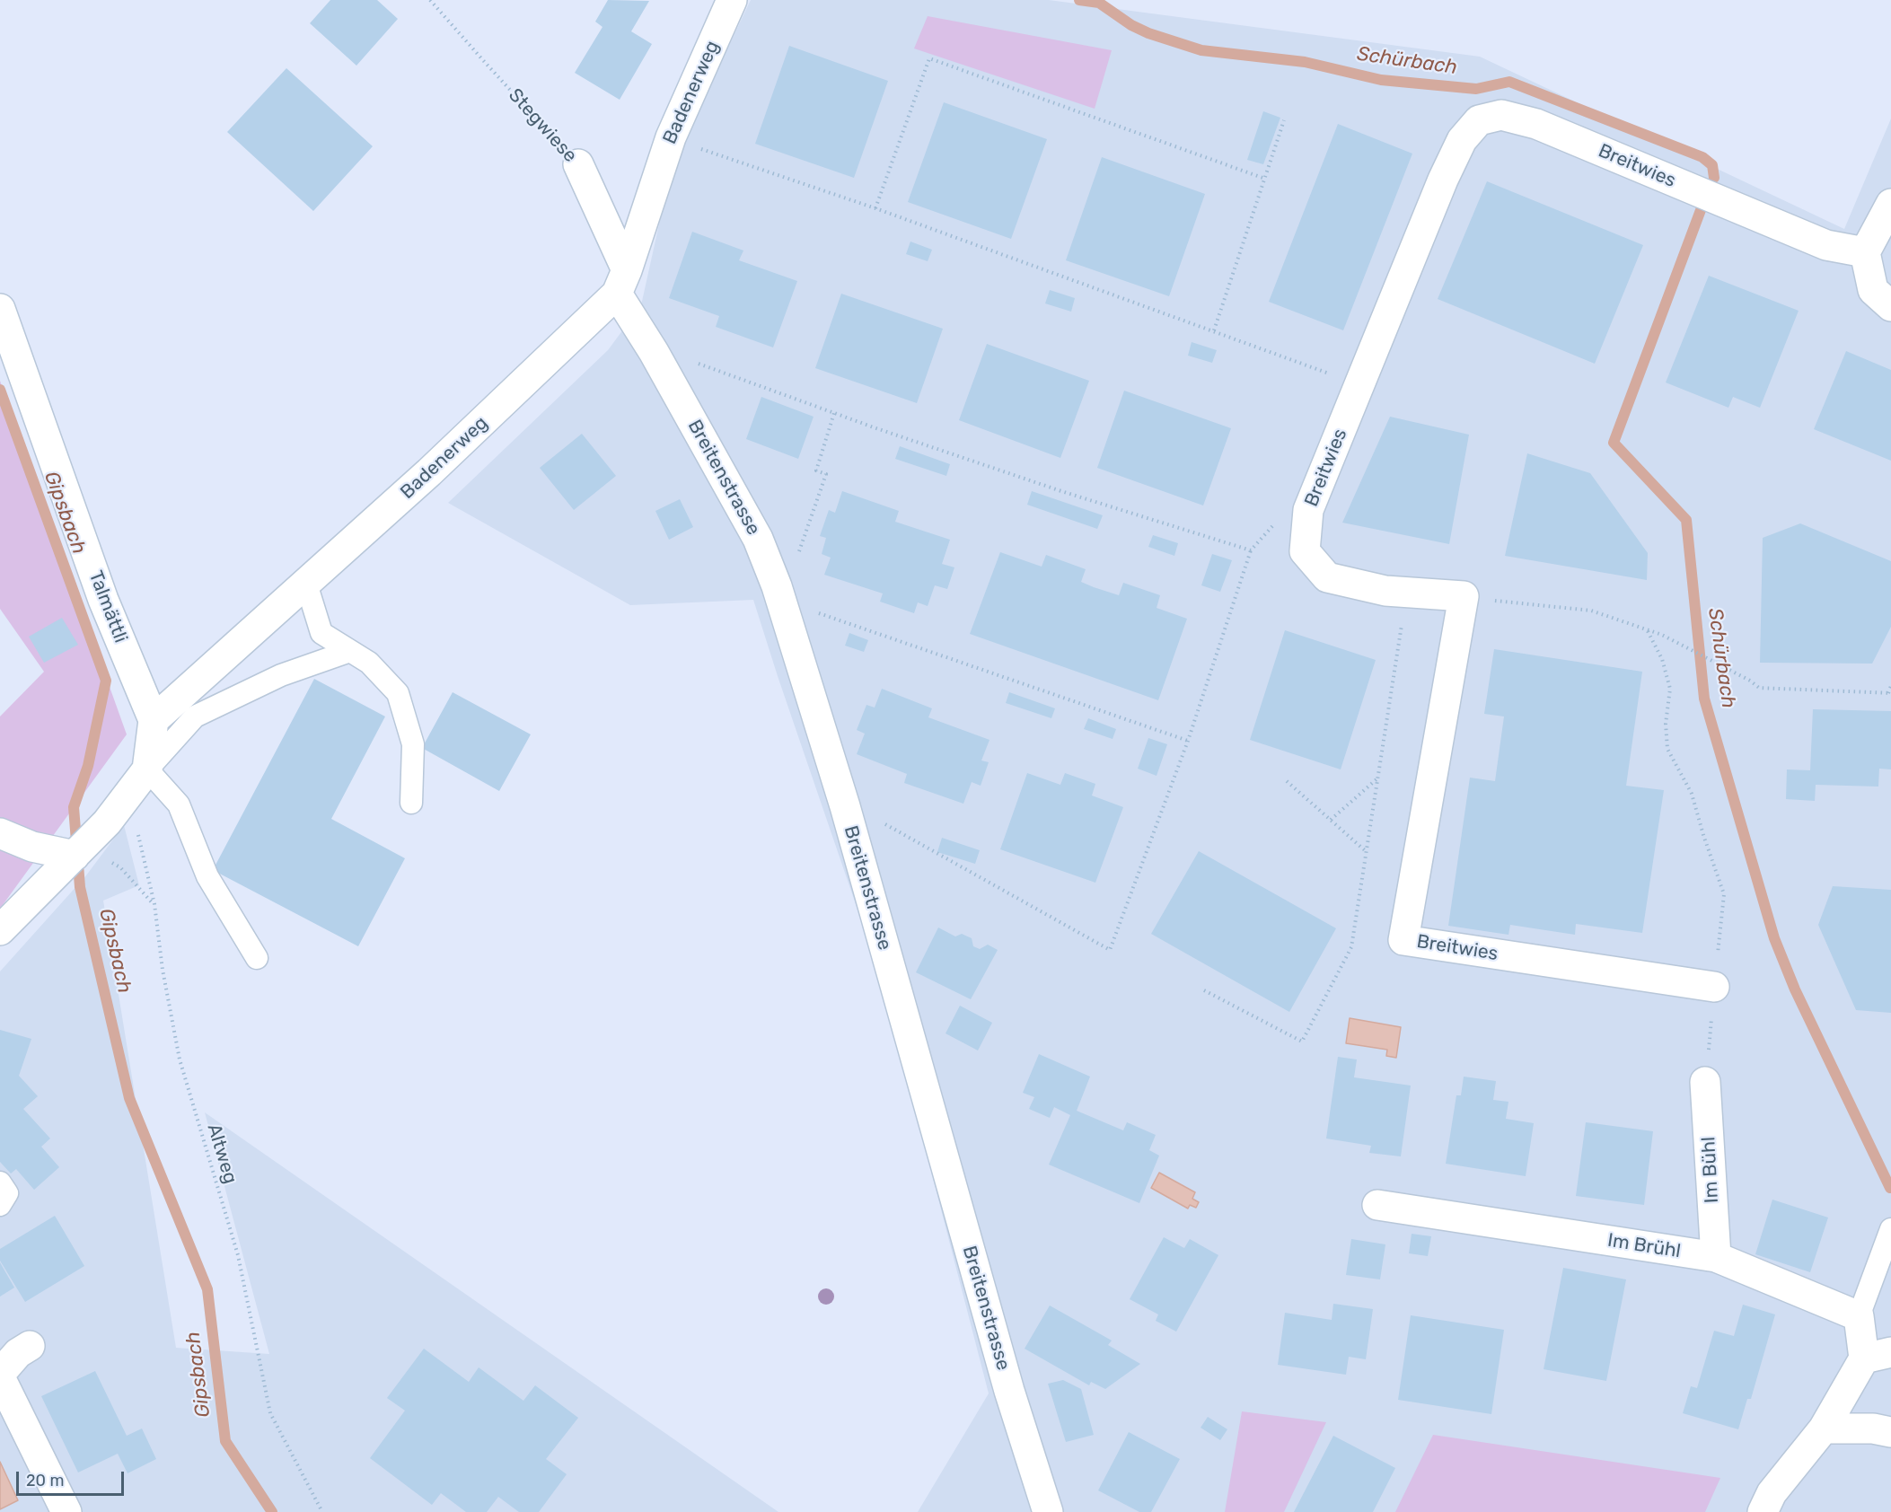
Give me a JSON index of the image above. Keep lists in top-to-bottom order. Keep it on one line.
{"streets":{"street":["Badenerweg","Stegwiese","Breitwies","Breitenstrasse","Talmättli","Im Bühl","Im Brühl"],"path":["Altweg"]},"crossings":[["Badenerweg","Stegwiese"],["Badenerweg","Breitenstrasse"],["Badenerweg","Talmättli"],["Stegwiese","Breitenstrasse"],["Im Bühl","Im Brühl"]],"water":["Schürbach","Gipsbach"],"scale_bar":"20 m"}
